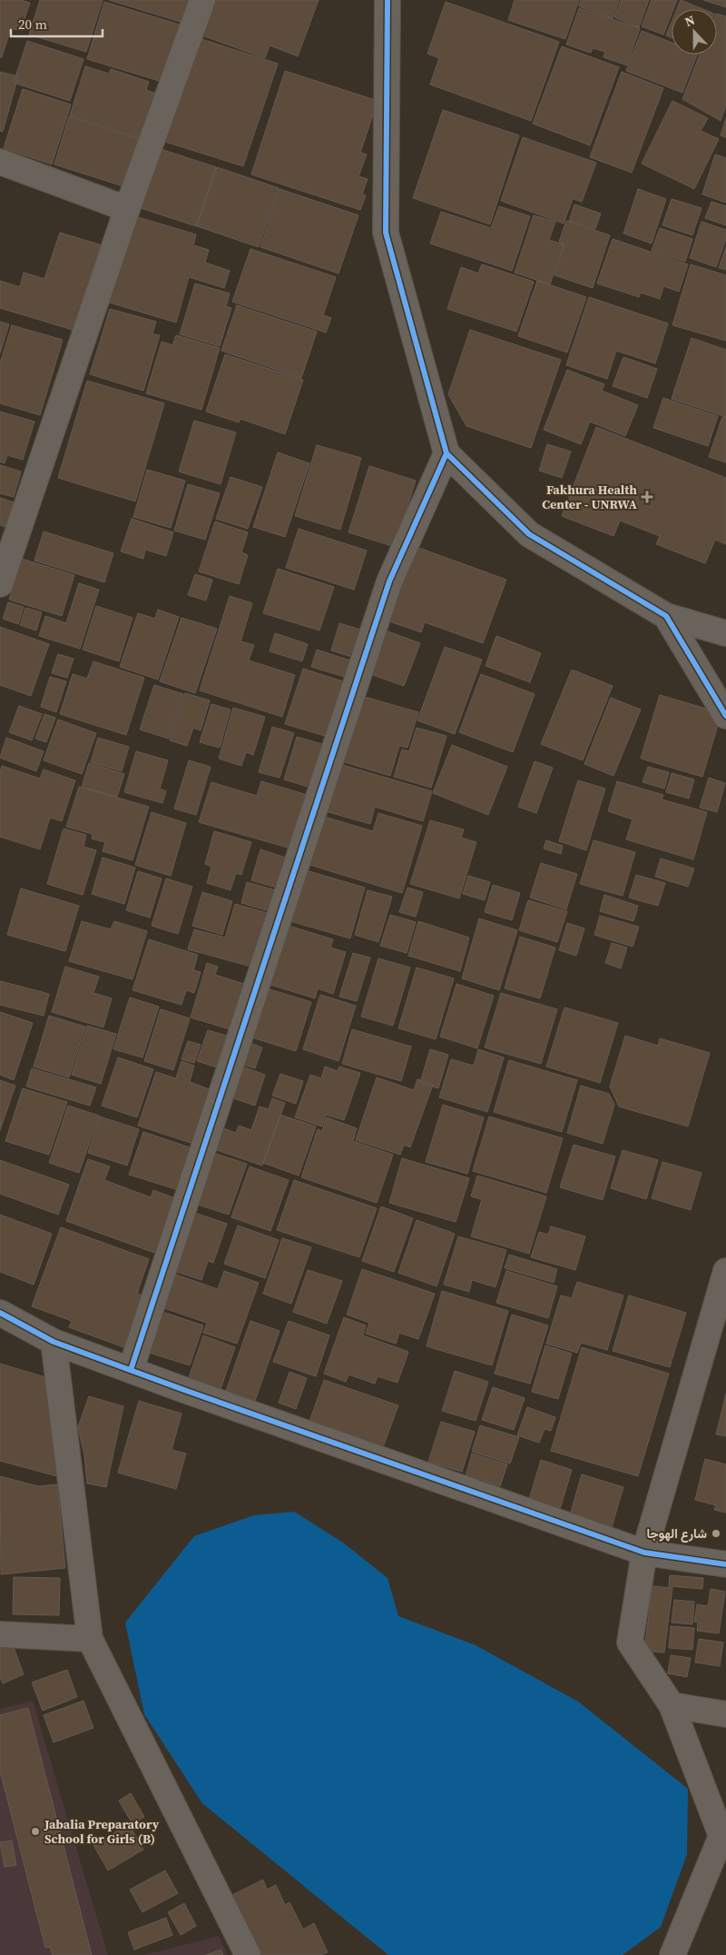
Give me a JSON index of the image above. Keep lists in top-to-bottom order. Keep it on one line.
{"places":{"health":["Fakhura Health Center - UNRWA"],"other":["شارع الهوجا","Jabalia Preparatory School for Girls (B)"]},"scale_bar":"20 m","north":"top"}
